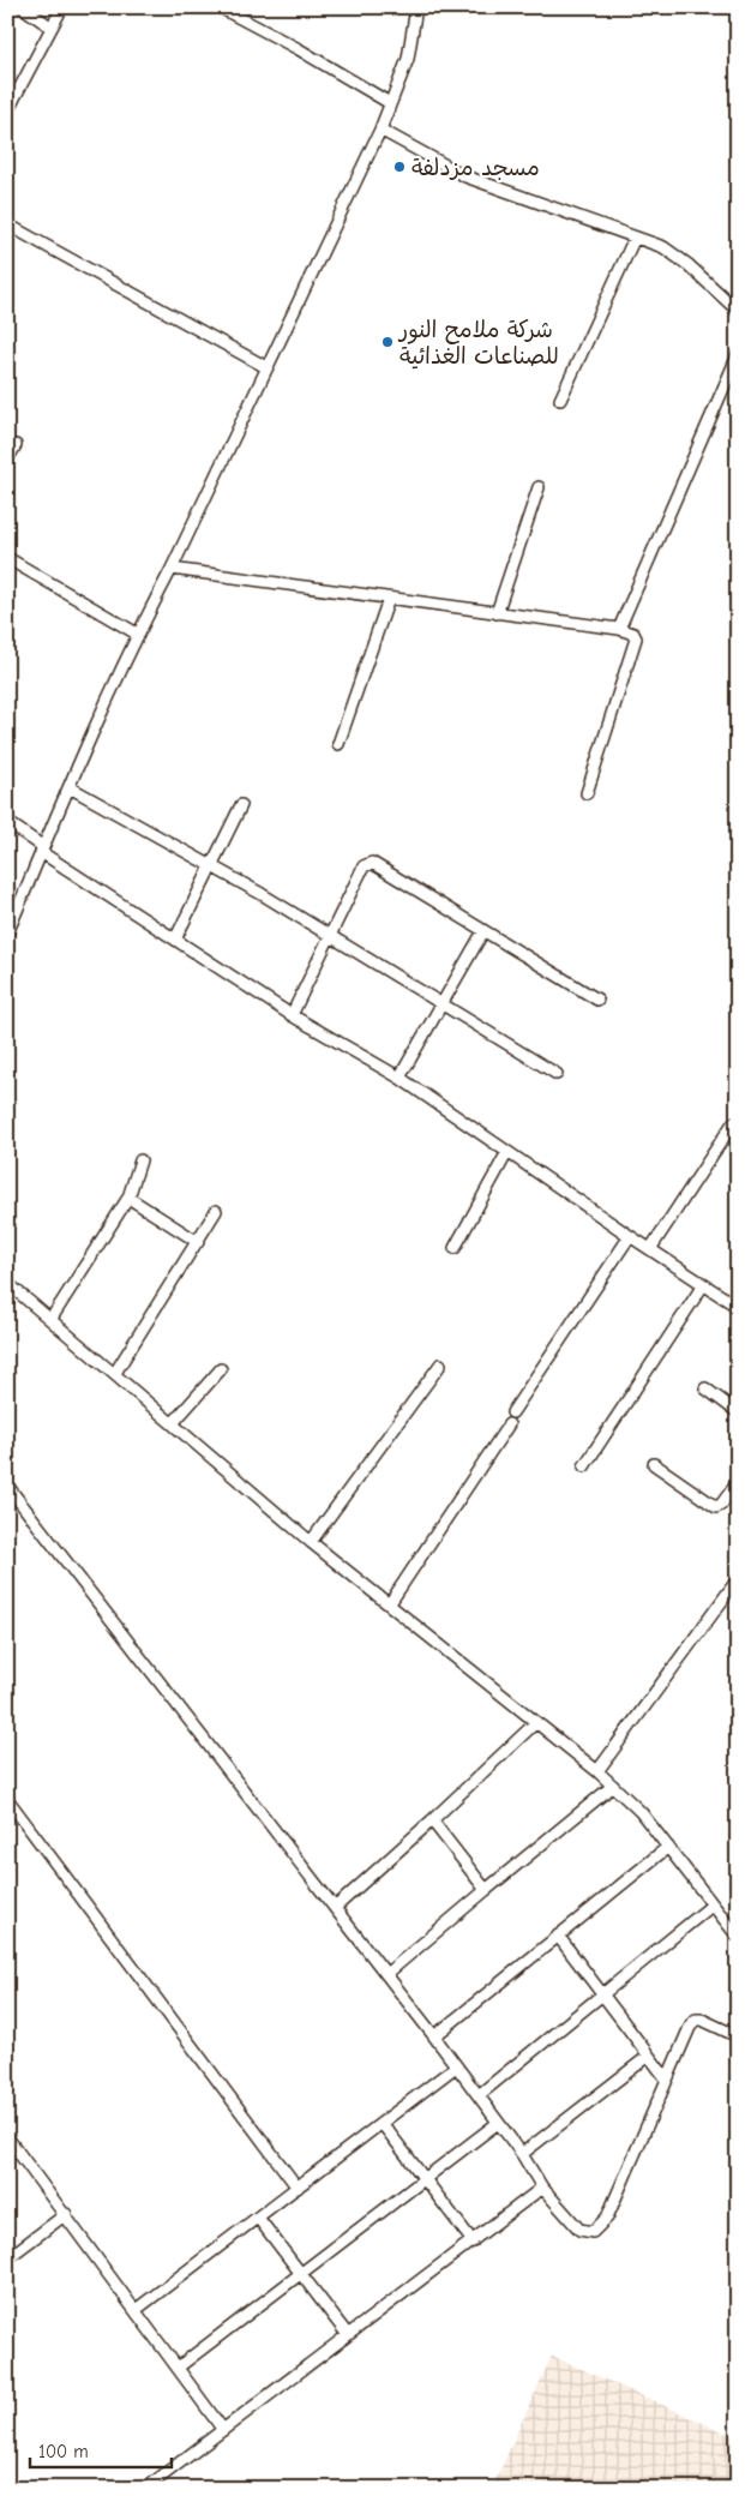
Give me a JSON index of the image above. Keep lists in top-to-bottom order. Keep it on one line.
{"places":["مسجد مزدلفة","شركة ملامح النور للصناعات الغذائية"],"scale_bar":"100 m"}
